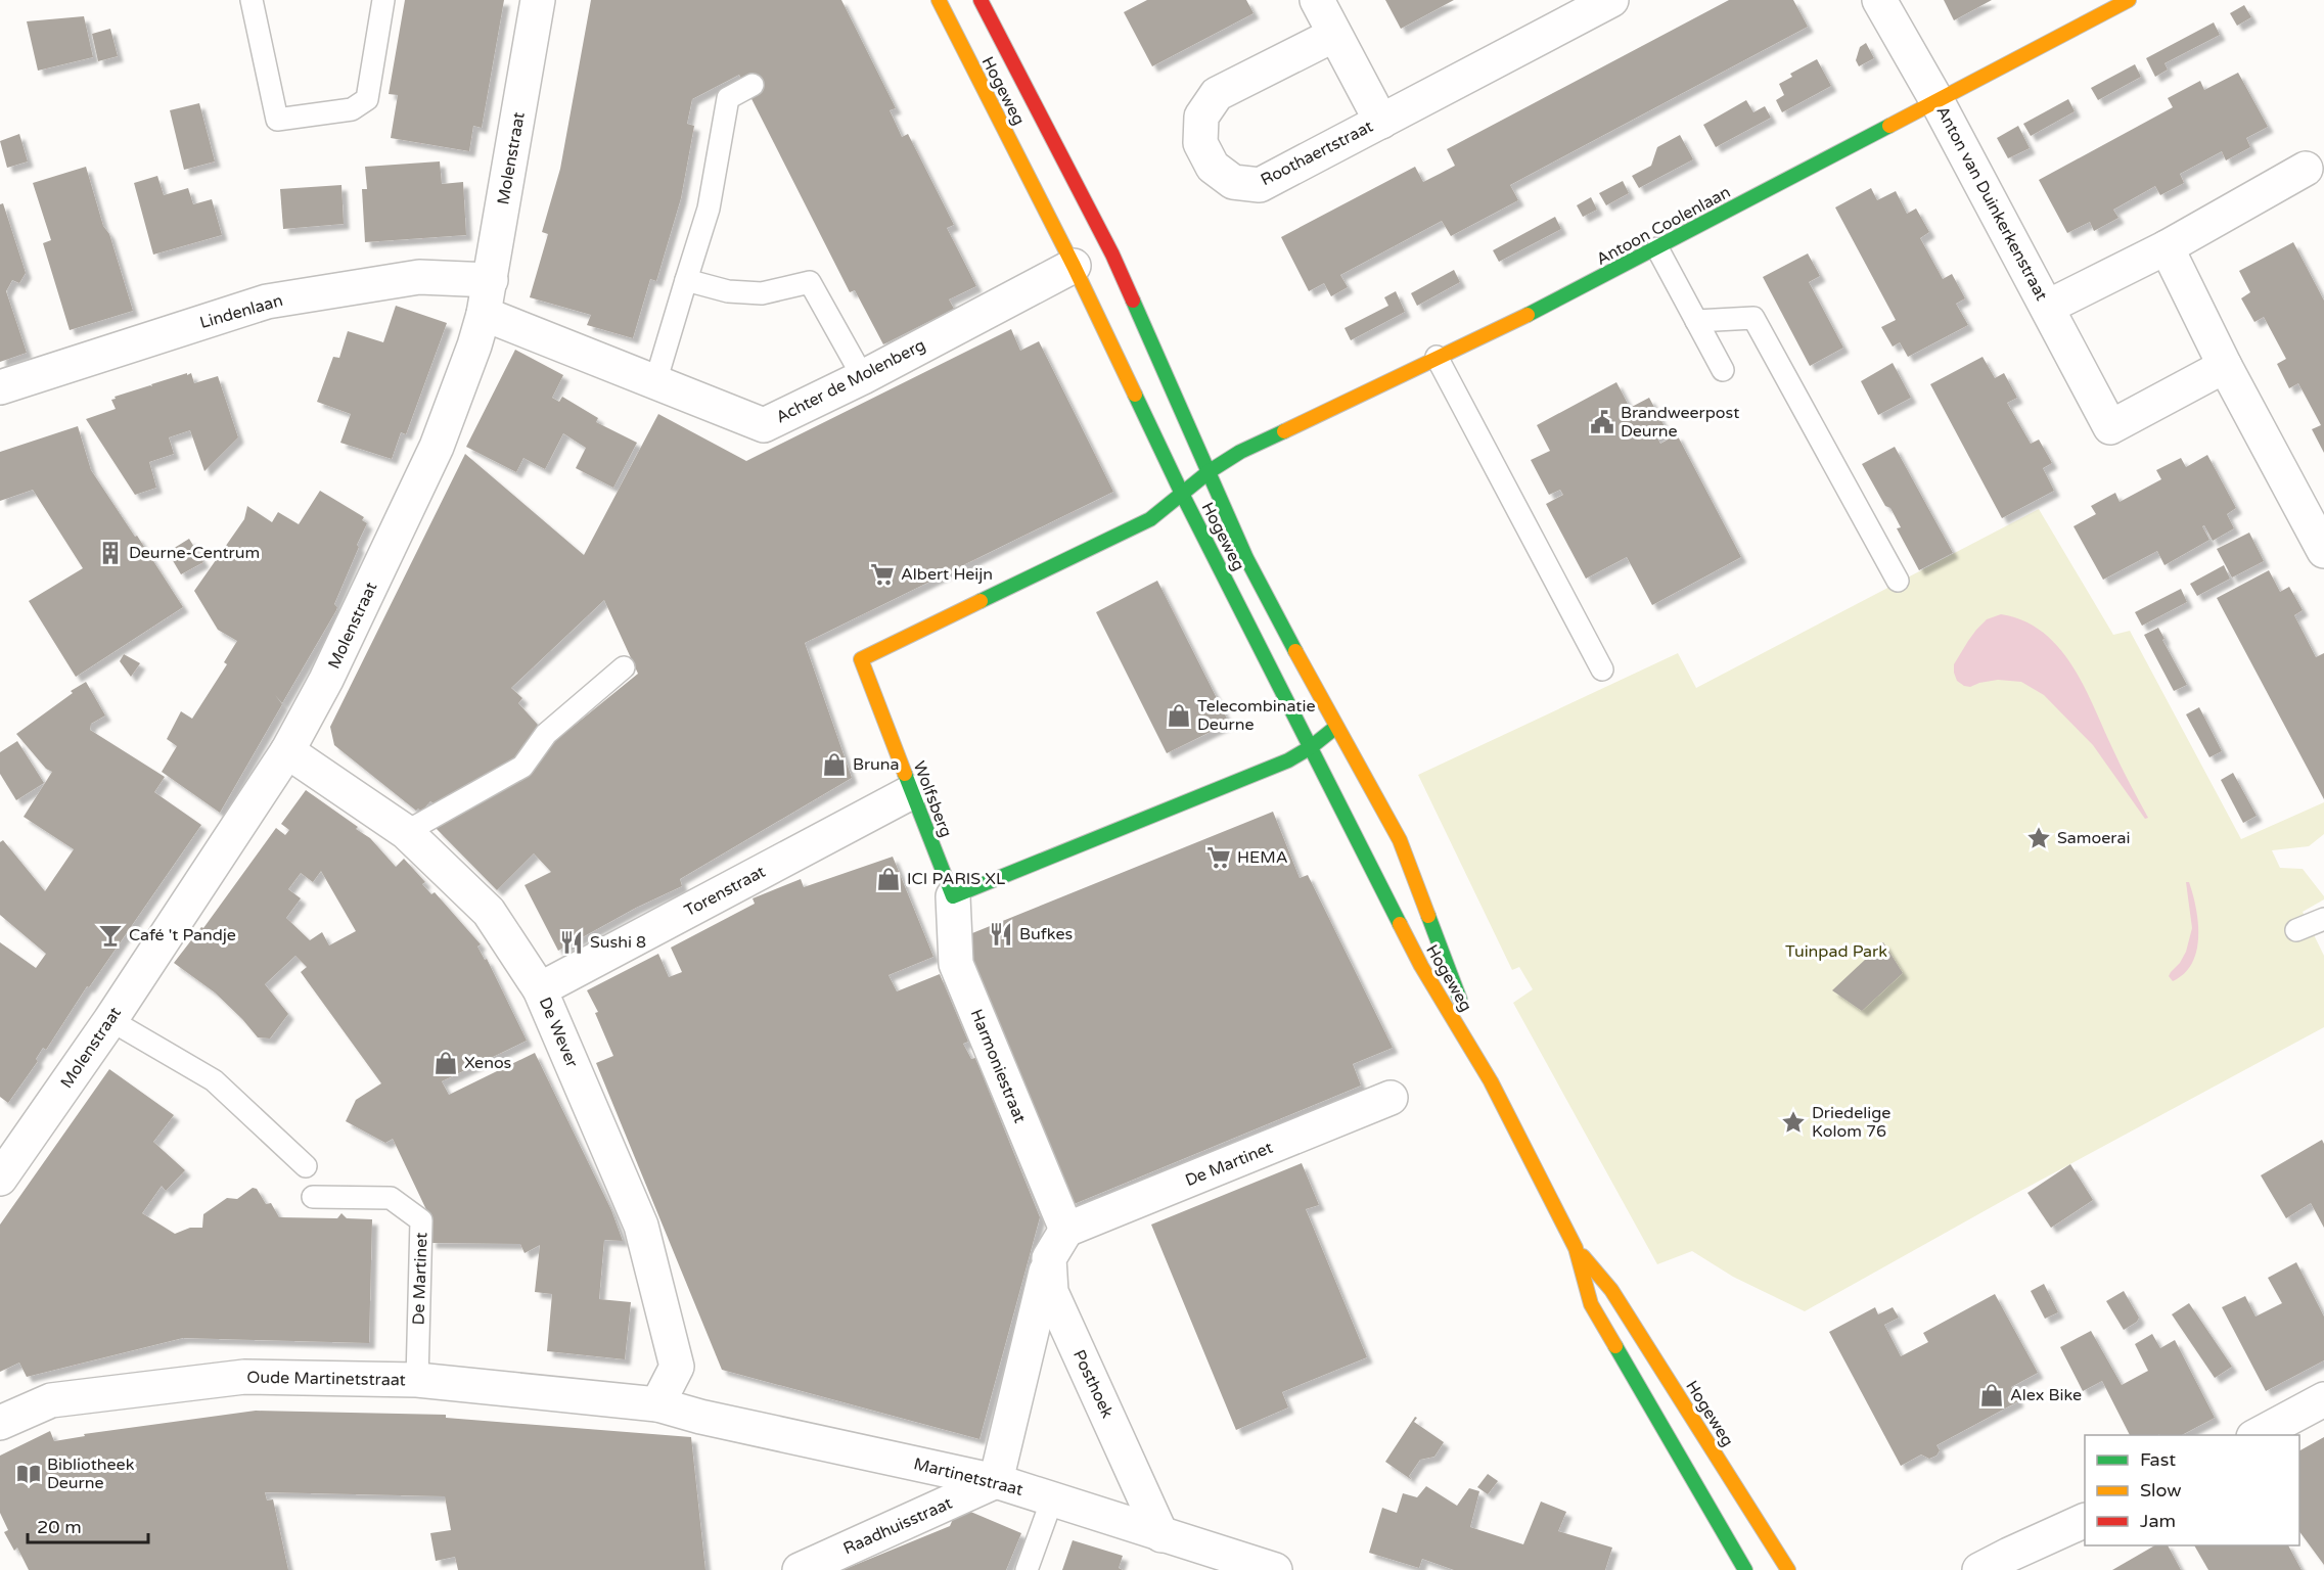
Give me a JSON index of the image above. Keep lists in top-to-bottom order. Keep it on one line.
{"streets":{"street":["Hogeweg","Roothaertstraat","Molenstraat","Anton van Duinkerkenstraat","Antoon Coolenlaan","Lindenlaan","Achter de Molenberg","Wolfsberg","Torenstraat","De Wever","Harmoniestraat","De Martinet","Oude Martinetstraat","Posthoek","Martinetstraat","Raadhuisstraat"]},"crossings":[["Hogeweg","Antoon Coolenlaan"],["Hogeweg","Achter de Molenberg"],["Hogeweg","Wolfsberg"],["Molenstraat","Lindenlaan"],["Molenstraat","Achter de Molenberg"],["Molenstraat","De Wever"],["Anton van Duinkerkenstraat","Antoon Coolenlaan"],["Antoon Coolenlaan","Wolfsberg"],["Wolfsberg","Torenstraat"],["Wolfsberg","Harmoniestraat"],["Torenstraat","De Wever"],["De Wever","Oude Martinetstraat"],["De Wever","Martinetstraat"],["Harmoniestraat","De Martinet"],["De Martinet","Oude Martinetstraat"],["Oude Martinetstraat","Martinetstraat"],["Posthoek","Martinetstraat"],["Martinetstraat","Raadhuisstraat"]],"parks":["Tuinpad Park"],"places":{"public building":["Brandweerpost Deurne"],"building":["Deurne-Centrum"],"supermarket":["Albert Heijn","HEMA"],"shop":["Telecombinatie Deurne","Bruna","ICI PARIS XL","Xenos","Alex Bike"],"place":["Samoerai","Driedelige Kolom 76"],"restaurant":["Bufkes","Sushi 8"],"bar":["Café 't Pandje"],"library":["Bibliotheek Deurne"]},"legend":["Fast","Slow","Jam"],"scale_bar":"20 m"}
